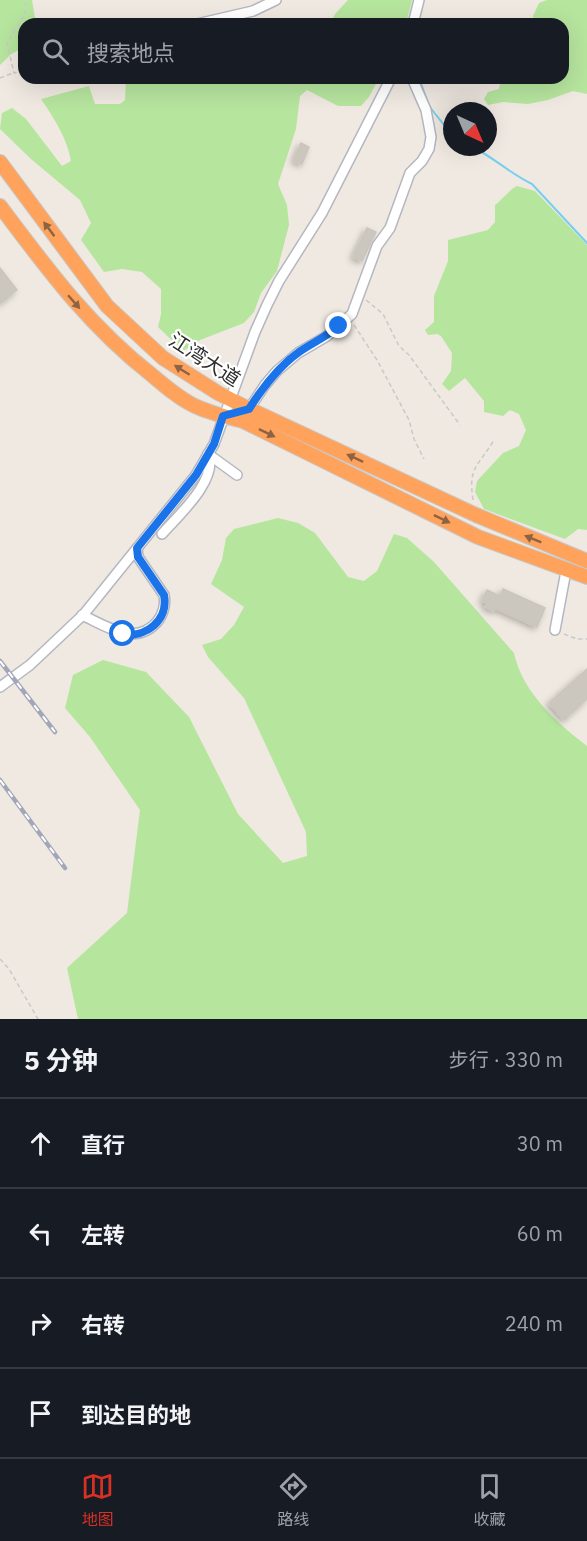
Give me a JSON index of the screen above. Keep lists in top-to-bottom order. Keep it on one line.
{"streets":{"highway":["江湾大道"]},"north":"bottom right","page":{"search":"搜索地点","heading":["5 分钟","步行 · 330 m"],"list":[["直行","30 m"],["左转","60 m"],["右转","240 m"],"到达目的地"],"nav":["地图","路线","收藏"]}}
